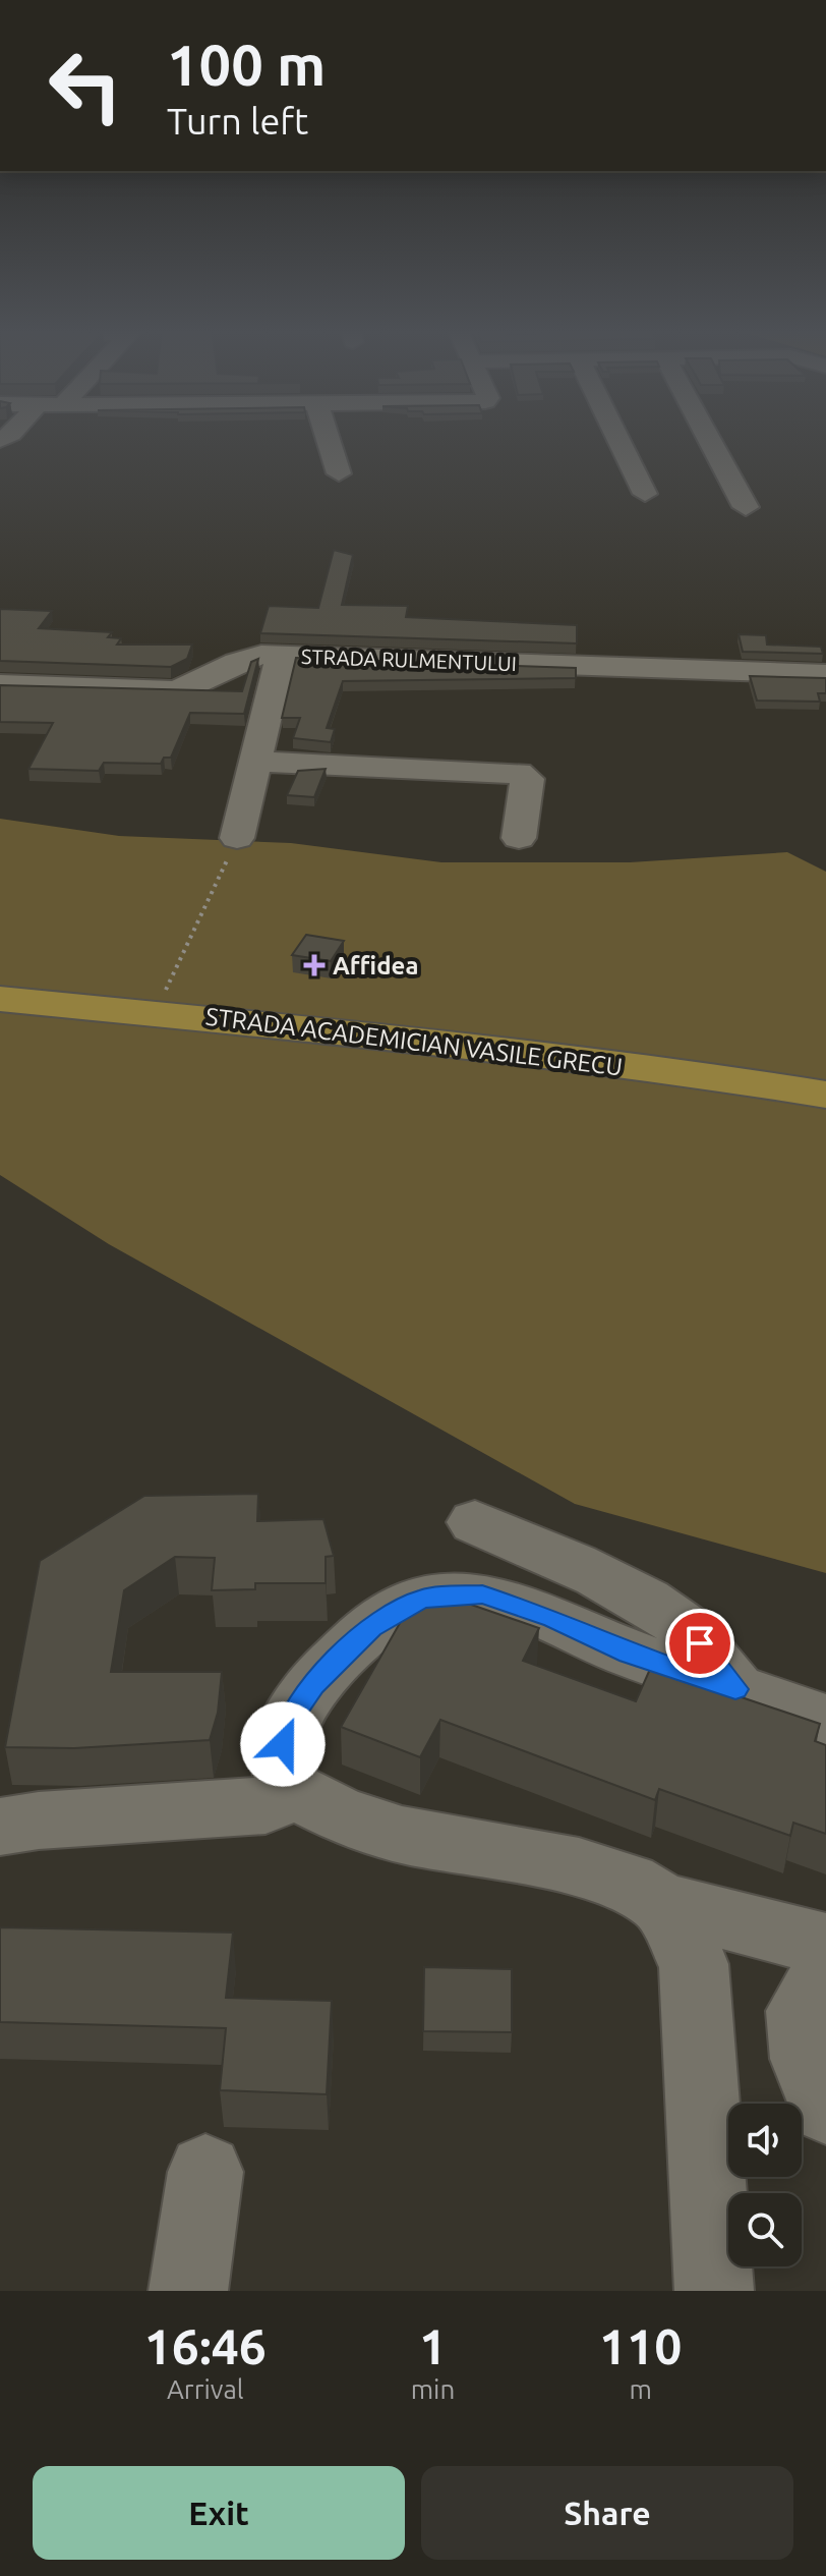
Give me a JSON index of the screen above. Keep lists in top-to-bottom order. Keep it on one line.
{"streets":{"main road":["STRADA ACADEMICIAN VASILE GRECU"],"street":["STRADA RULMENTULUI"]},"places":{"health":["Affidea"]},"page":{"turn":["100 m","Turn left"],"eta":["16:46","Arrival","1","min","110","m"],"buttons":["Exit","Share"]}}
